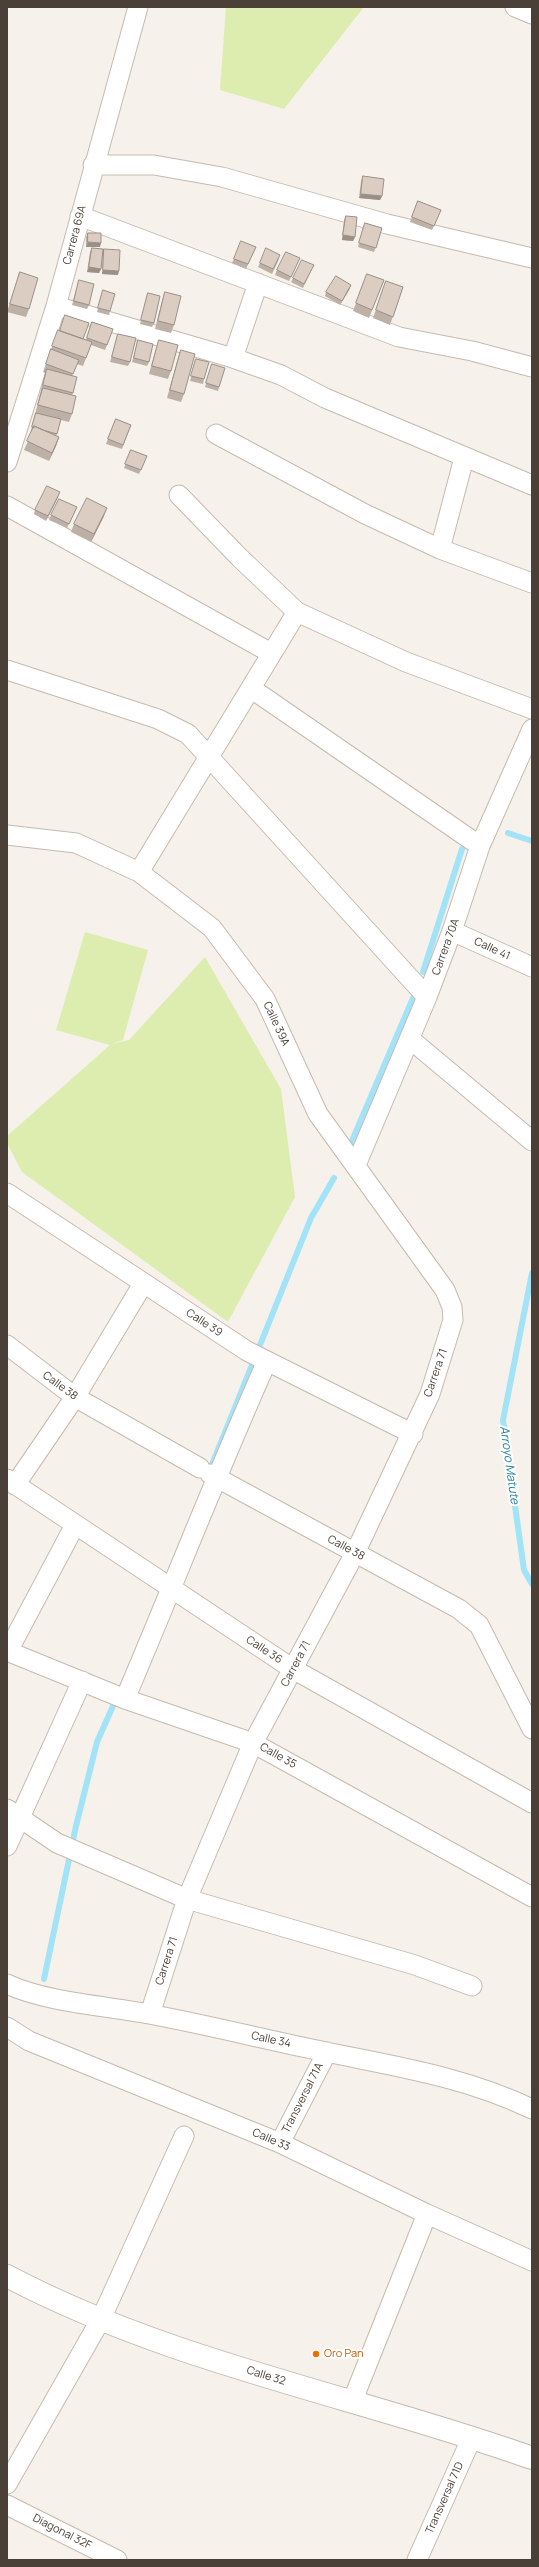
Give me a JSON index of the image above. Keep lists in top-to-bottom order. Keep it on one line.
{"streets":{"street":["Carrera 69A","Carrera 70A","Calle 41","Calle 39A","Calle 39","Carrera 71","Calle 38","Calle 36","Calle 35","Calle 34","Transversal 71A","Calle 33","Calle 32","Transversal 71D","Diagonal 32F"]},"crossings":[["Carrera 70A","Calle 41"],["Carrera 70A","Calle 39A"],["Calle 39A","Carrera 71"],["Calle 39","Carrera 71"],["Carrera 71","Calle 38"],["Carrera 71","Calle 36"],["Carrera 71","Calle 35"],["Carrera 71","Calle 34"],["Calle 34","Transversal 71A"],["Transversal 71A","Calle 33"],["Calle 32","Transversal 71D"]],"water":["Arroyo Matute"],"places":["Oro Pan"]}
